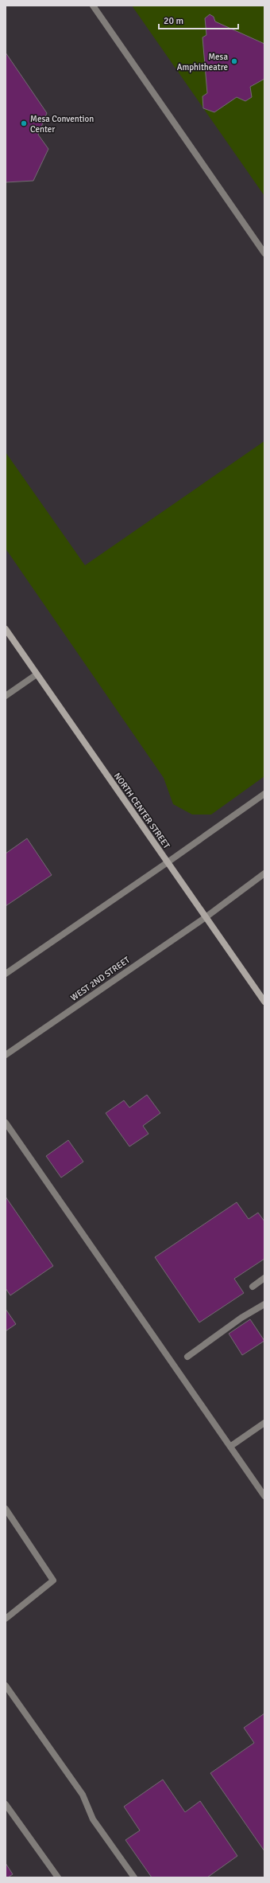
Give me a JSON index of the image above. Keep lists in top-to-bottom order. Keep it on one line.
{"streets":{"street":["NORTH CENTER STREET","WEST 2ND STREET"]},"crossings":[["NORTH CENTER STREET","WEST 2ND STREET"]],"places":["Mesa Amphitheatre","Mesa Convention Center"],"scale_bar":"20 m"}
